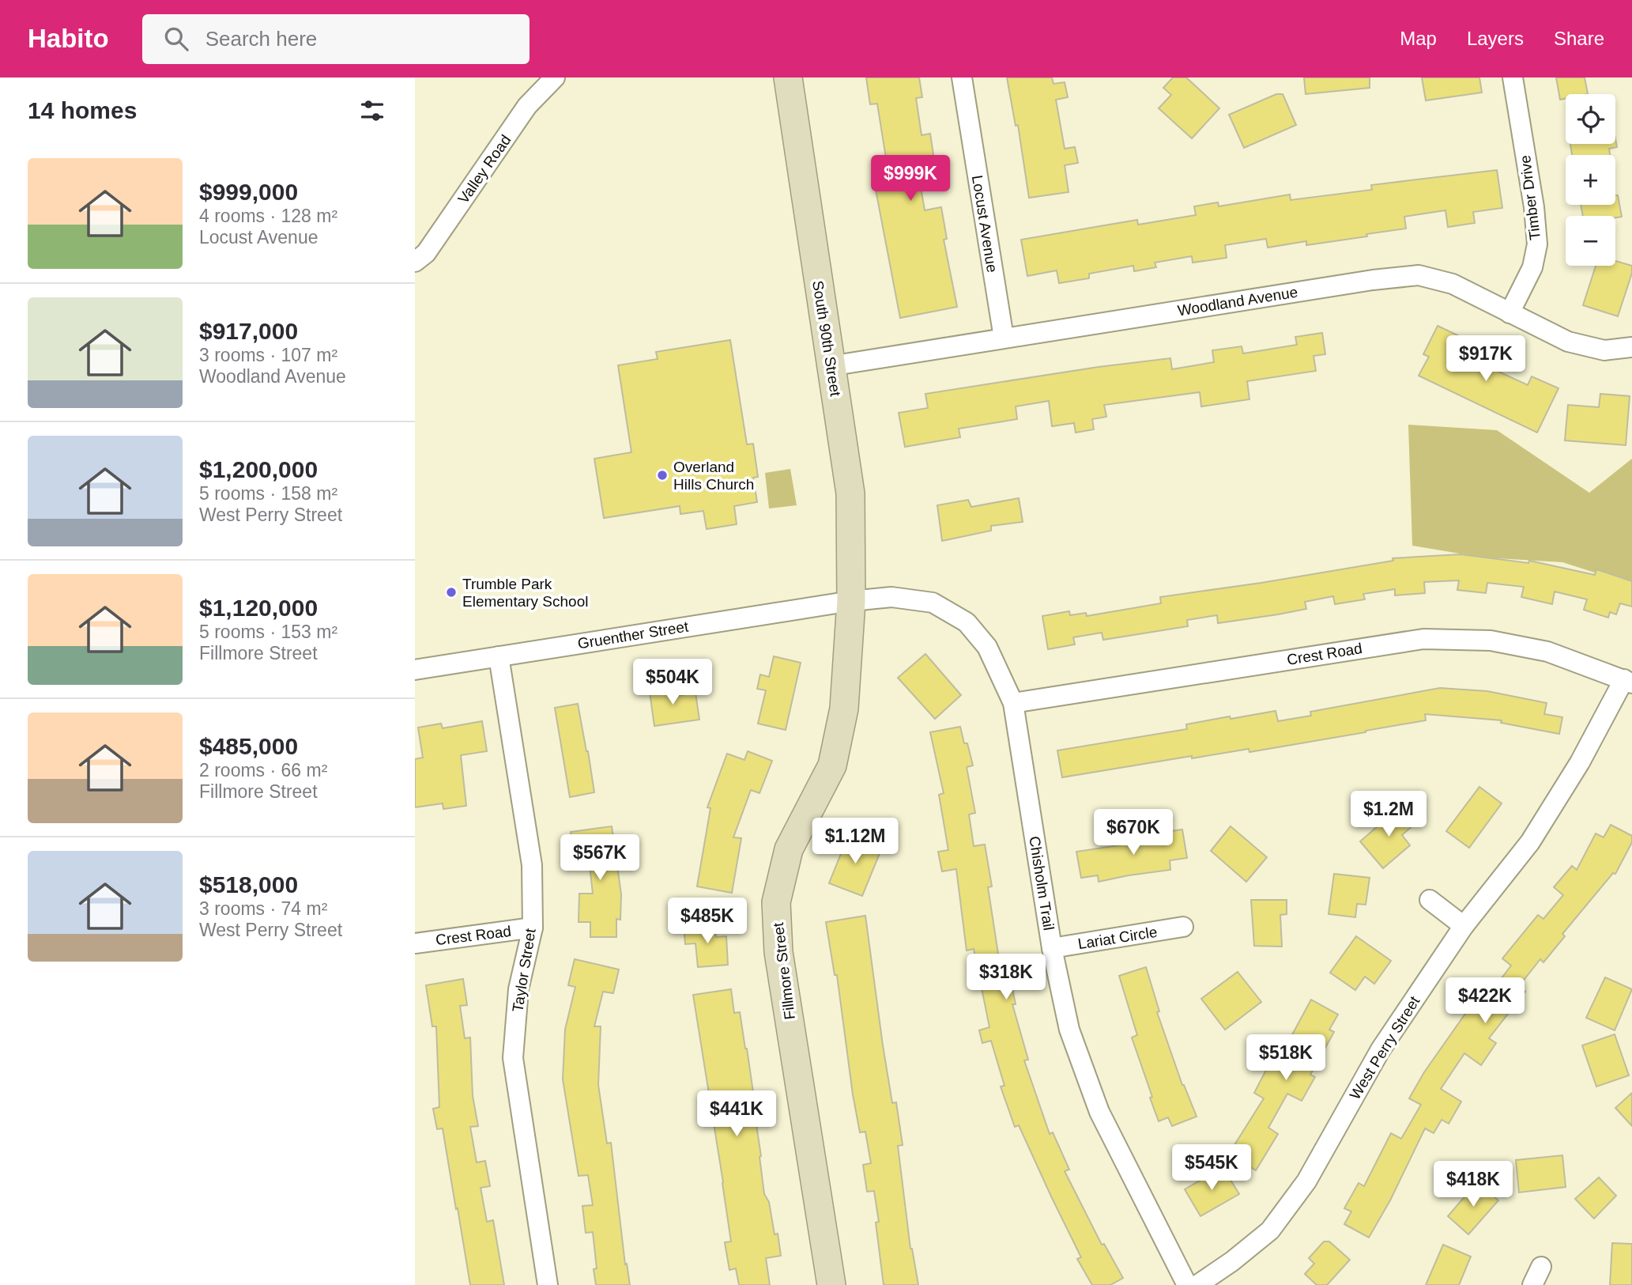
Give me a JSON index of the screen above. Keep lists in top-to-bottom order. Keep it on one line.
{"streets":{"street":["Valley Road","Timber Drive","Locust Avenue","Woodland Avenue","South 90th Street","Gruenther Street","Crest Road","Chisholm Trail","Lariat Circle","Taylor Street","Fillmore Street","West Perry Street"]},"crossings":[["Timber Drive","Woodland Avenue"],["Locust Avenue","Woodland Avenue"],["Woodland Avenue","South 90th Street"],["South 90th Street","Gruenther Street"],["South 90th Street","Chisholm Trail"],["South 90th Street","Fillmore Street"],["Gruenther Street","Chisholm Trail"],["Gruenther Street","Taylor Street"],["Gruenther Street","Fillmore Street"],["Crest Road","Chisholm Trail"],["Crest Road","Taylor Street"],["Crest Road","West Perry Street"],["Chisholm Trail","Lariat Circle"],["Chisholm Trail","Fillmore Street"]],"places":["Overland Hills Church","Trumble Park Elementary School"],"page":{"header":"Habito","search":"Search here","nav":["Map","Layers","Share"],"heading":"14 homes","map_buttons":["+","−"],"list":[{"name":"$999,000","note":"4 rooms · 128 m² · Locust Avenue"},{"name":"$917,000","note":"3 rooms · 107 m² · Woodland Avenue"},{"name":"$1,200,000","note":"5 rooms · 158 m² · West Perry Street"},{"name":"$1,120,000","note":"5 rooms · 153 m² · Fillmore Street"},{"name":"$485,000","note":"2 rooms · 66 m² · Fillmore Street"},{"name":"$518,000","note":"3 rooms · 74 m² · West Perry Street"}],"price":["$999K","$917K","$504K","$1.2M","$670K","$1.12M","$567K","$485K","$318K","$422K","$518K","$441K","$545K","$418K"]}}
